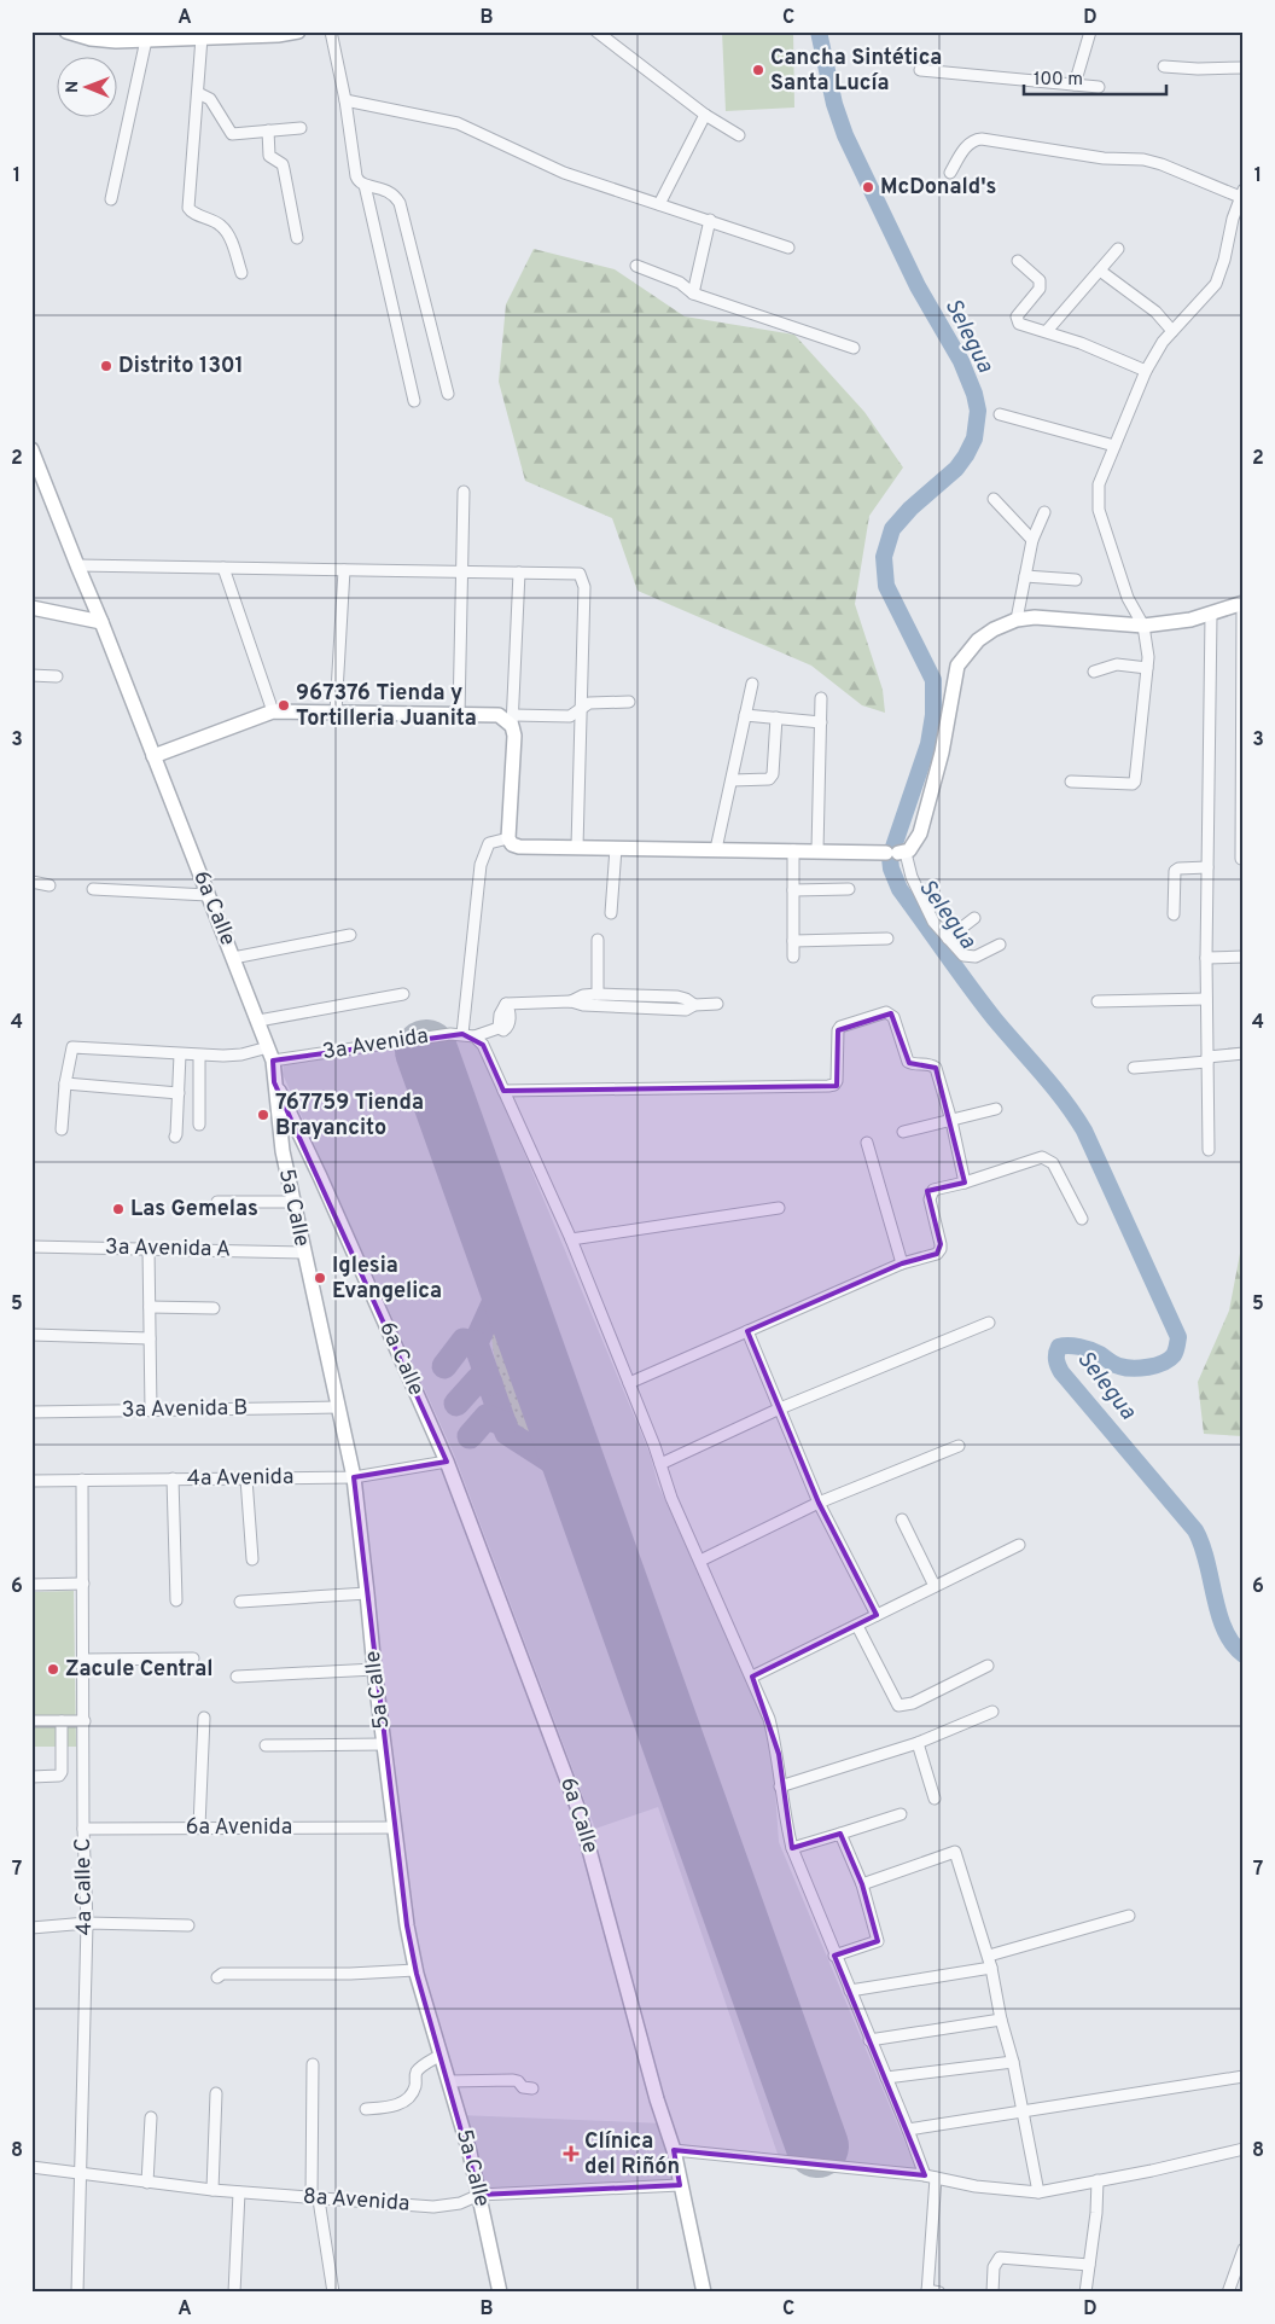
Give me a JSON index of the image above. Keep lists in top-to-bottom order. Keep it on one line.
{"streets":{"street":["6a Calle","3a Avenida","5a Calle","3a Avenida A","3a Avenida B","4a Avenida","6a Avenida","4a Calle C","8a Avenida"]},"crossings":[["6a Calle","3a Avenida"],["6a Calle","5a Calle"],["6a Calle","4a Avenida"],["6a Calle","8a Avenida"],["5a Calle","3a Avenida A"],["5a Calle","3a Avenida B"],["5a Calle","4a Avenida"],["5a Calle","6a Avenida"],["5a Calle","8a Avenida"],["4a Avenida","4a Calle C"],["6a Avenida","4a Calle C"],["4a Calle C","8a Avenida"]],"water":["Selegua"],"places":{"other":["Cancha Sintética Santa Lucía","McDonald's","Distrito 1301","967376 Tienda y Tortilleria Juanita","767759 Tienda Brayancito","Las Gemelas","Iglesia Evangelica","Zacule Central"],"health":["Clínica del Riñón"]},"scale_bar":"100 m","north":"left","grid":{"columns":["A","B","C","D"],"rows":["1","2","3","4","5","6","7","8"]}}
